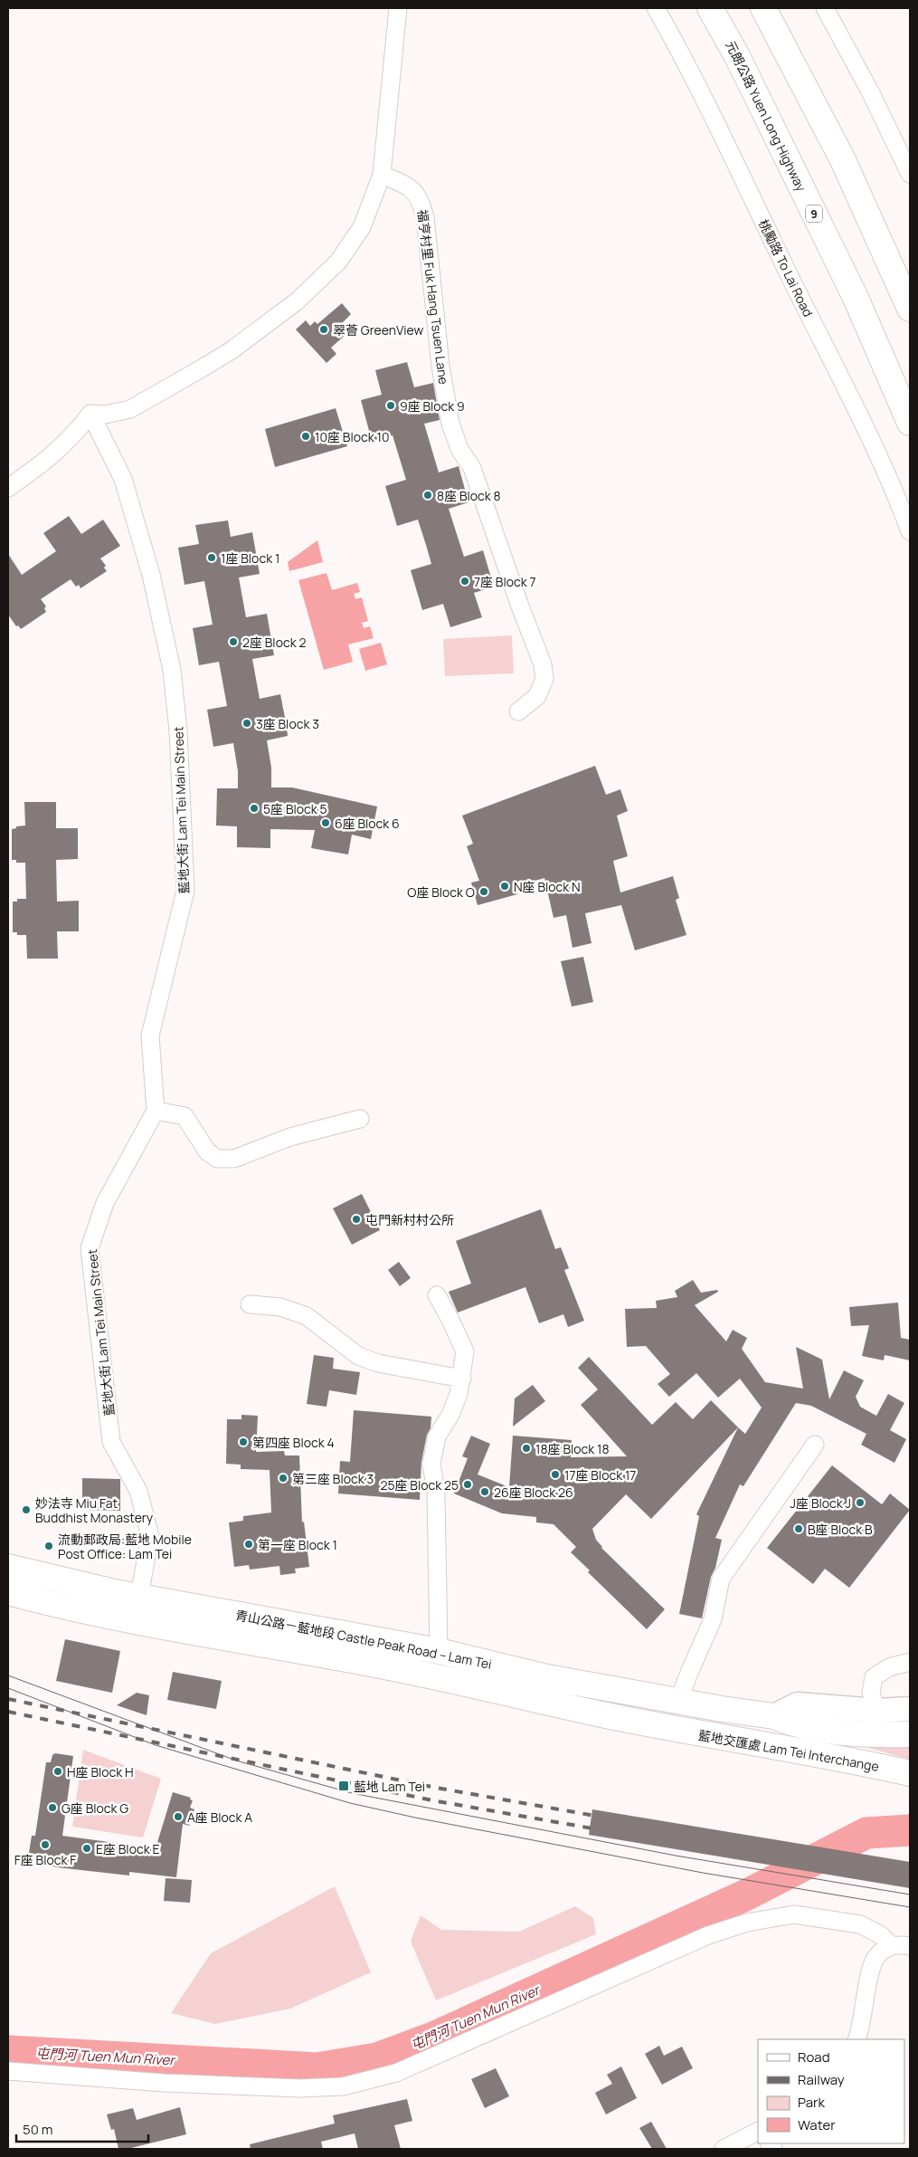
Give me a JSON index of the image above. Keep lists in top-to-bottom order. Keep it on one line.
{"streets":{"main road":["元朗公路 Yuen Long Highway","9","青山公路－藍地段 Castle Peak Road – Lam Tei","藍地交匯處 Lam Tei Interchange"],"street":["桃勵路 To Lai Road","福亨村里 Fuk Hang Tsuen Lane","藍地大街 Lam Tei Main Street"]},"crossings":[["藍地大街 Lam Tei Main Street","青山公路－藍地段 Castle Peak Road – Lam Tei"],["青山公路－藍地段 Castle Peak Road – Lam Tei","藍地交匯處 Lam Tei Interchange"]],"water":["屯門河 Tuen Mun River"],"places":{"other":["翠薈 GreenView","9座 Block 9","10座 Block 10","8座 Block 8","1座 Block 1","7座 Block 7","2座 Block 2","3座 Block 3","5座 Block 5","6座 Block 6","N座 Block N","O座 Block O","屯門新村村公所","第四座 Block 4","18座 Block 18","17座 Block 17","第三座 Block 3","25座 Block 25","26座 Block 26","J座 Block J","妙法寺 Miu Fat Buddhist Monastery","B座 Block B","第一座 Block 1","流動郵政局:藍地 Mobile Post Office: Lam Tei","H座 Block H","G座 Block G","A座 Block A","F座 Block F","E座 Block E"],"transit":["藍地 Lam Tei"]},"legend":["Road","Railway","Park","Water"],"scale_bar":"50 m"}
